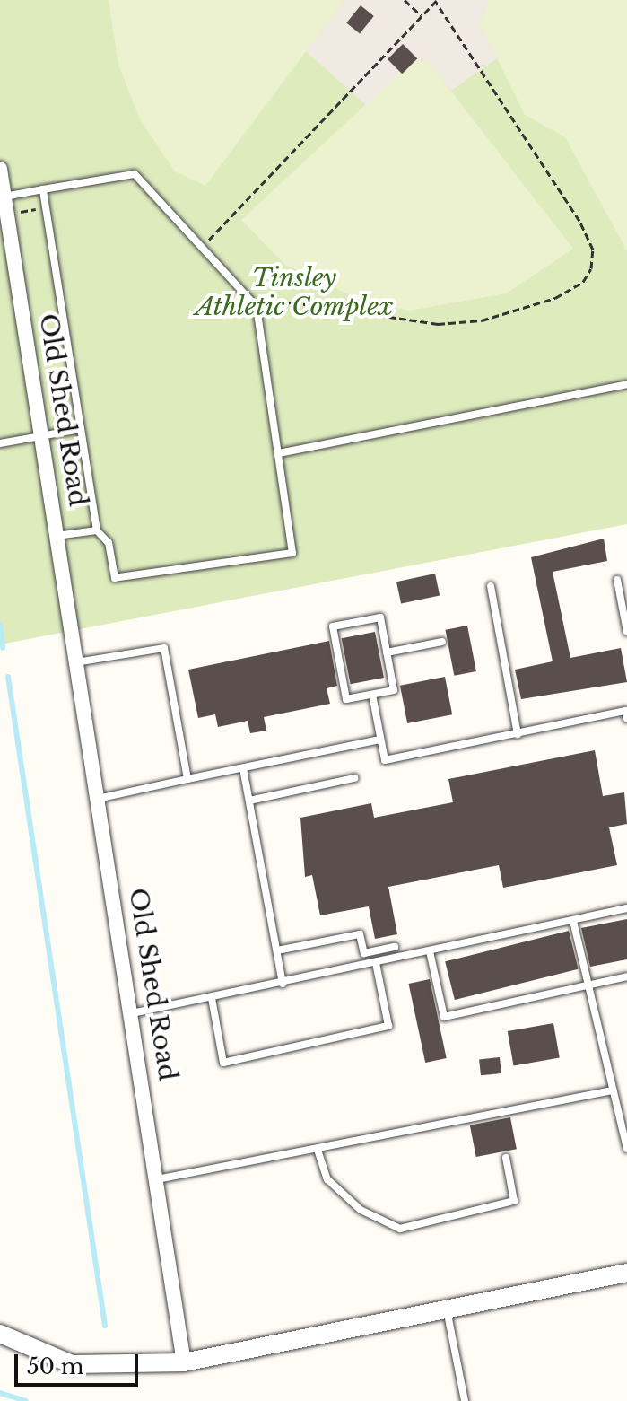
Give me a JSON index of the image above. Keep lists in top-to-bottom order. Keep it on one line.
{"streets":{"street":["Old Shed Road"]},"parks":["Tinsley Athletic Complex"],"scale_bar":"50 m"}
